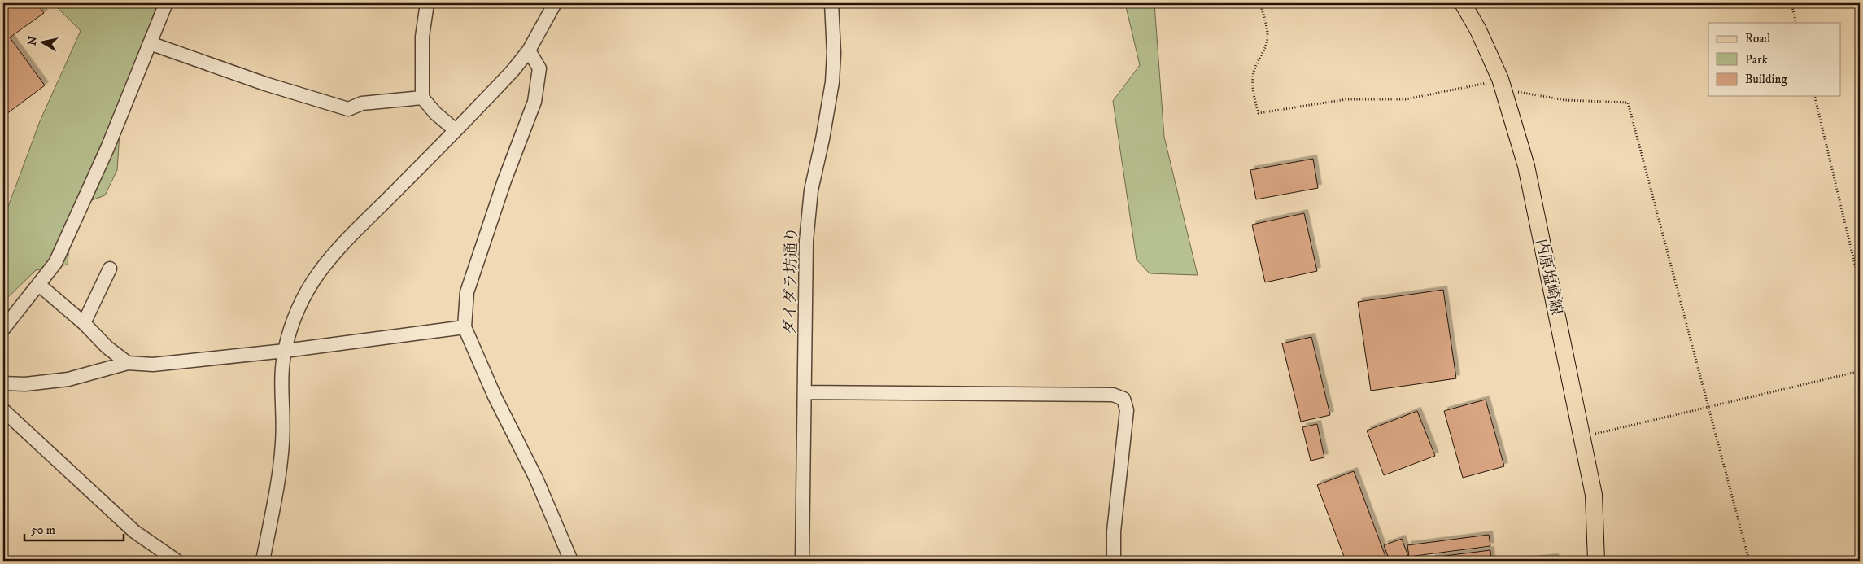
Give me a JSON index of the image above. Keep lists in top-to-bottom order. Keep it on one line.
{"streets":{"main road":["内原塩崎線"],"street":["ダイダラ坊通り"]},"legend":["Road","Park","Building"],"scale_bar":"50 m","north":"left"}
